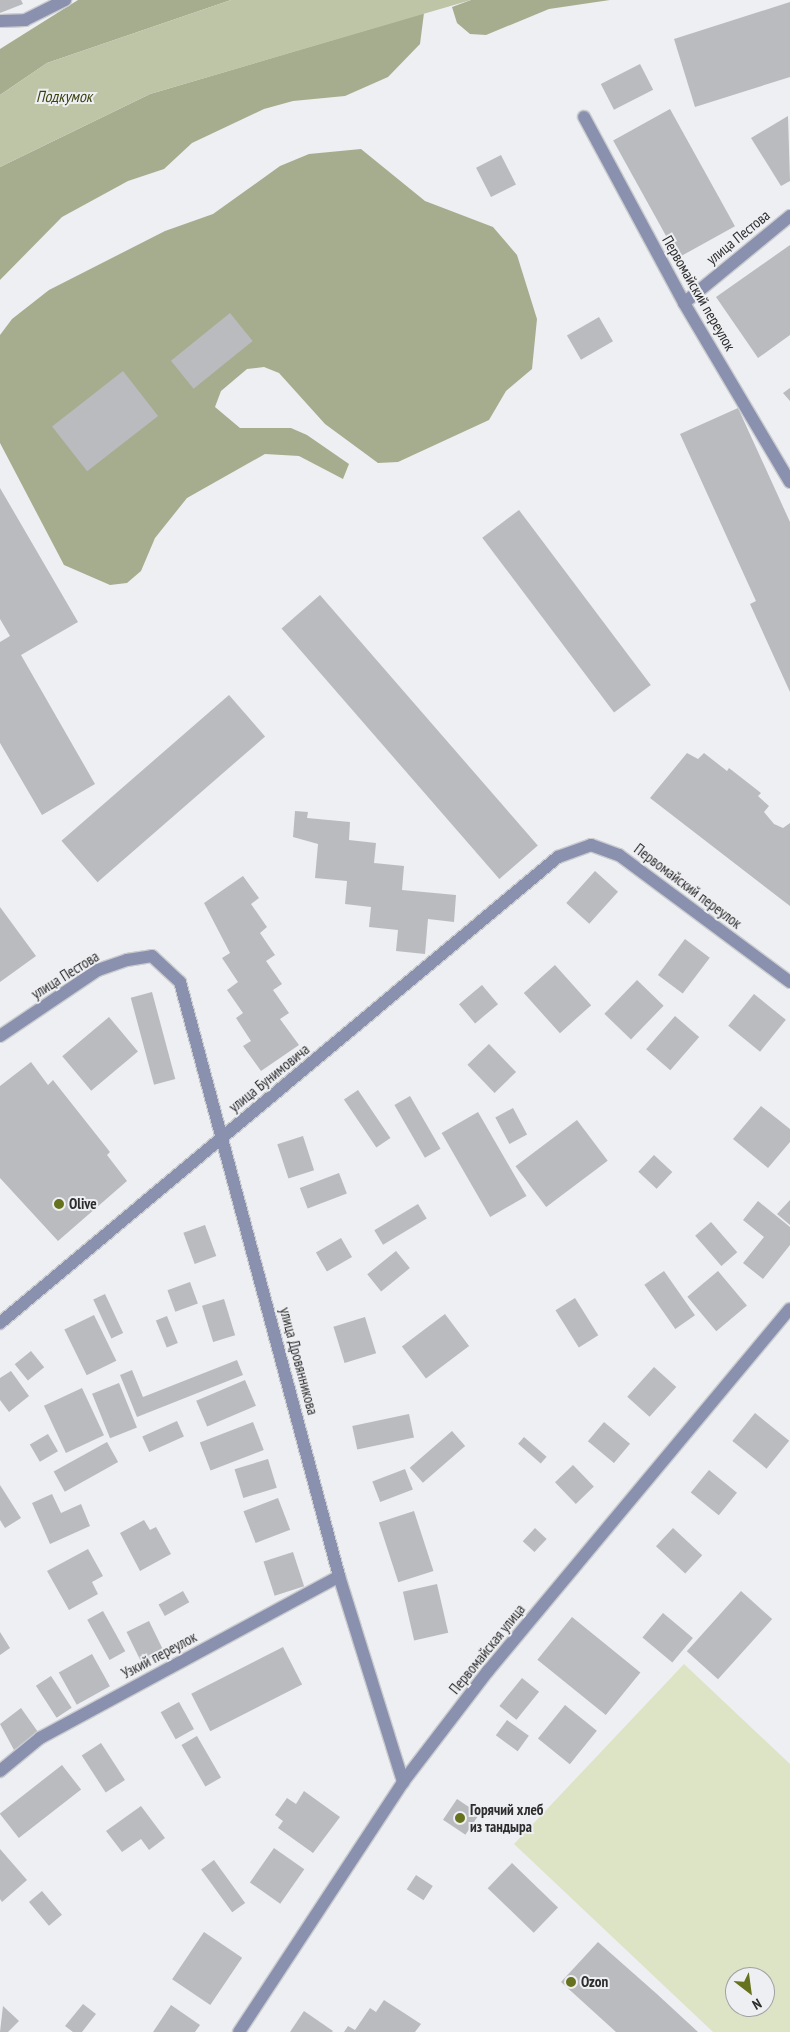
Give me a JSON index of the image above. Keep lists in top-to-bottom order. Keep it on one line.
{"streets":{"street":["улица Пестова","Первомайский переулок","улица Бунимовича","улица Дровянникова","Первомайская улица","Узкий переулок"]},"crossings":[["улица Пестова","Первомайский переулок"],["улица Пестова","улица Дровянникова"],["Первомайский переулок","улица Бунимовича"],["улица Бунимовича","улица Дровянникова"],["улица Дровянникова","Первомайская улица"],["улица Дровянникова","Узкий переулок"]],"water":["Подкумок"],"places":["Olive","Горячий хлеб из тандыра","Ozon"],"north":"bottom right"}
